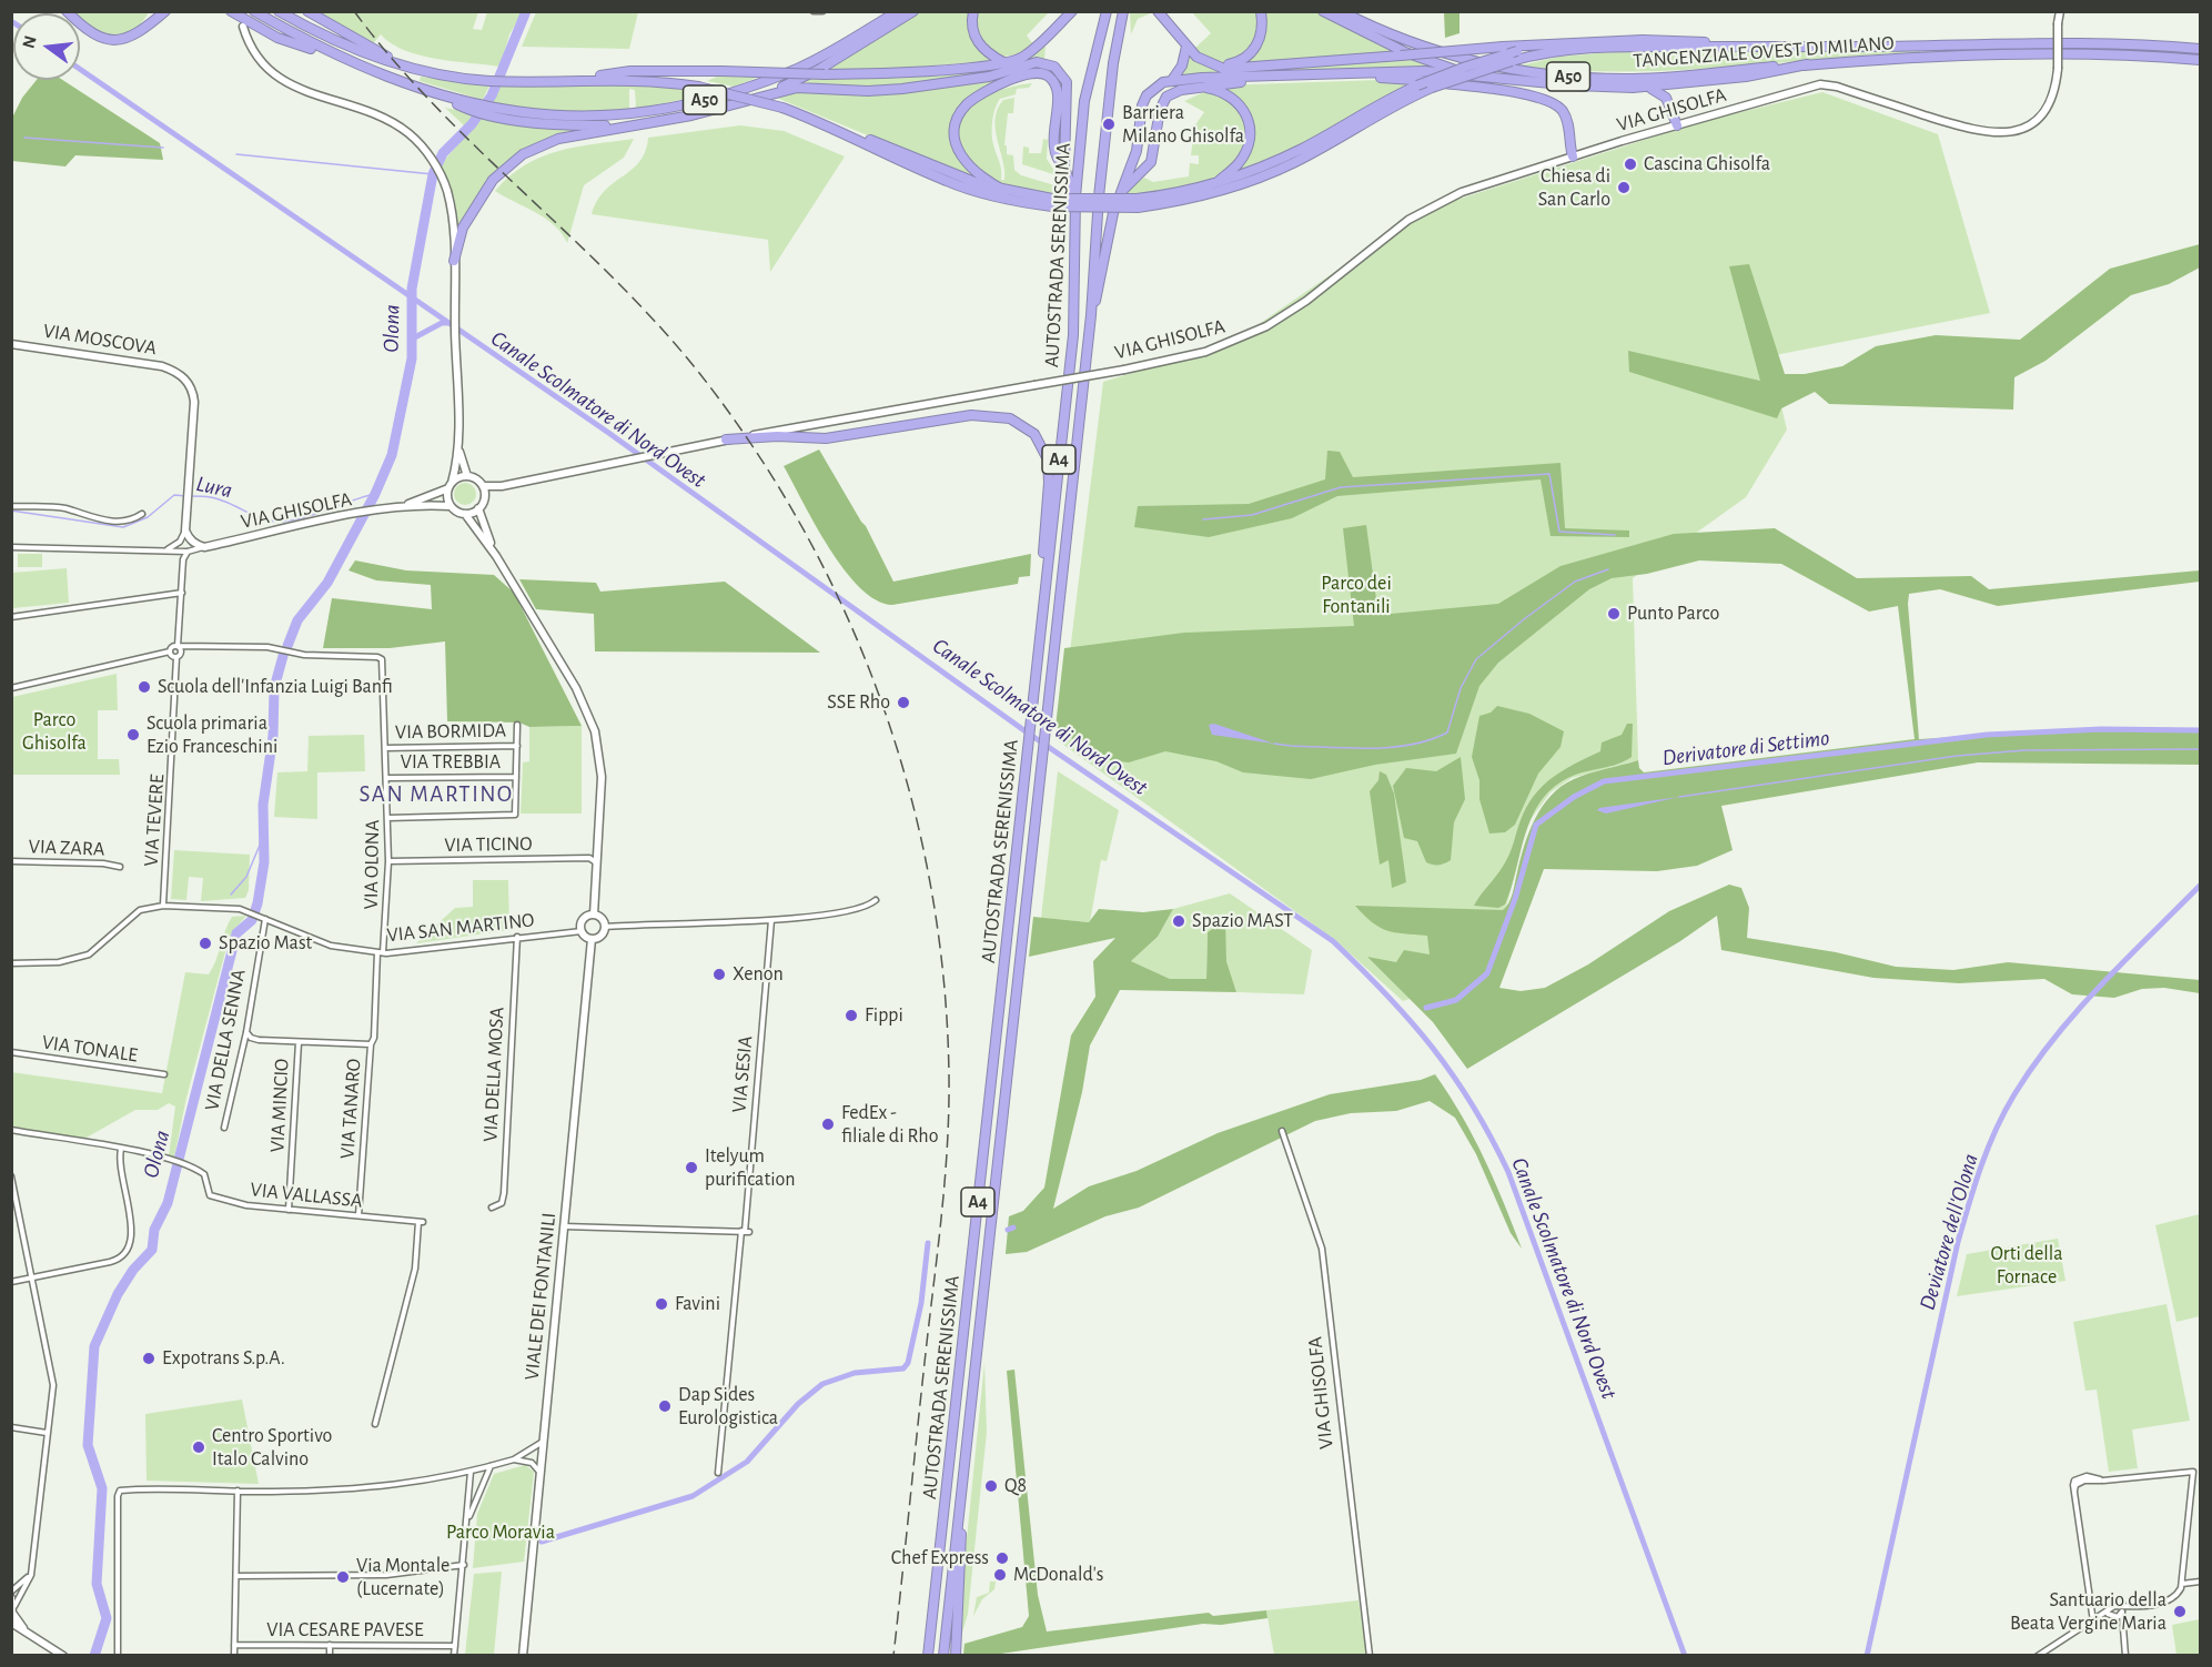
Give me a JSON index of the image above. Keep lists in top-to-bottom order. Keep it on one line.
{"streets":{"highway":["TANGENZIALE OVEST DI MILANO","A50","AUTOSTRADA SERENISSIMA","A4"],"street":["VIA GHISOLFA","VIA MOSCOVA","VIA BORMIDA","VIA TREBBIA","VIA TEVERE","VIA TICINO","VIA ZARA","VIA OLONA","VIA SAN MARTINO","VIA DELLA SENNA","VIA TONALE","VIA DELLA MOSA","VIA SESIA","VIA MINCIO","VIA TANARO","VIA VALLASSA","VIALE DEI FONTANILI","VIA CESARE PAVESE"]},"crossings":[["TANGENZIALE OVEST DI MILANO","A50"],["VIA BORMIDA","VIA OLONA"],["VIA TREBBIA","VIA OLONA"],["VIA TEVERE","VIA SAN MARTINO"],["VIA TICINO","VIA OLONA"],["VIA OLONA","VIA SAN MARTINO"],["VIA OLONA","VIA TANARO"],["VIA SAN MARTINO","VIA DELLA SENNA"],["VIA SAN MARTINO","VIA DELLA MOSA"],["VIA SAN MARTINO","VIA TANARO"],["VIA SAN MARTINO","VIALE DEI FONTANILI"],["VIA DELLA SENNA","VIA TANARO"],["VIA MINCIO","VIA TANARO"],["VIA MINCIO","VIA VALLASSA"],["VIA TANARO","VIA VALLASSA"]],"districts":["SAN MARTINO"],"water":["Olona","Canale Scolmatore di Nord Ovest","Lura","Derivatore di Settimo","Deviatore dell'Olona"],"parks":["Parco dei Fontanili","Parco Ghisolfa","Orti della Fornace","Parco Moravia"],"places":["Barriera Milano Ghisolfa","Cascina Ghisolfa","Chiesa di San Carlo","Punto Parco","Scuola dell'Infanzia Luigi Banfi","SSE Rho","Scuola primaria Ezio Franceschini","Spazio MAST","Spazio Mast","Xenon","Fippi","FedEx - filiale di Rho","Itelyum purification","Favini","Expotrans S.p.A.","Dap Sides Eurologistica","Centro Sportivo Italo Calvino","Q8","Chef Express","McDonald's","Via Montale (Lucernate)","Santuario della Beata Vergine Maria"],"north":"left"}
